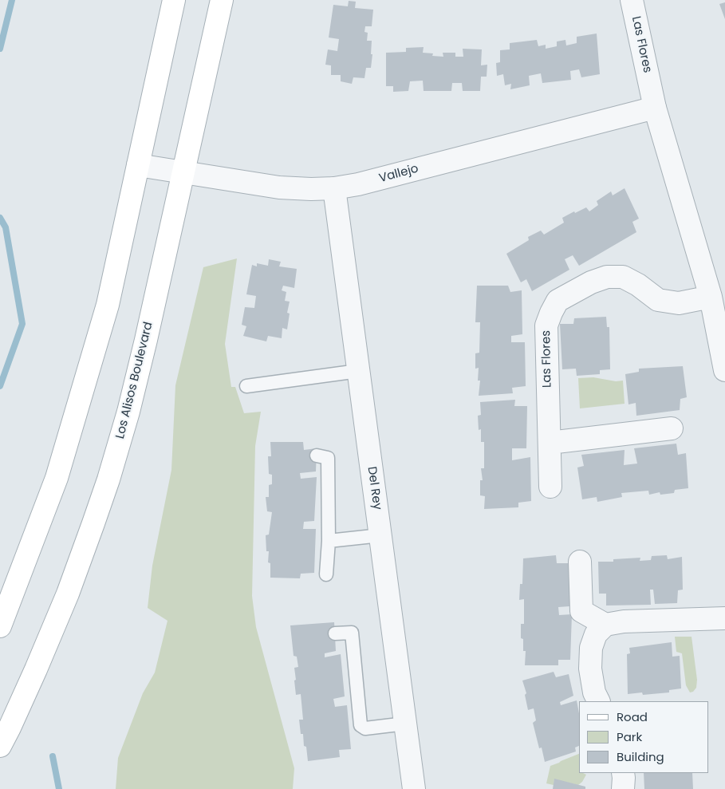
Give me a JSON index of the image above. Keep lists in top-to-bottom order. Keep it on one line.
{"streets":{"main road":["Los Alisos Boulevard"],"street":["Las Flores","Vallejo","Del Rey"]},"crossings":[["Las Flores","Vallejo"],["Vallejo","Los Alisos Boulevard"],["Vallejo","Del Rey"]],"legend":["Road","Park","Building"]}
